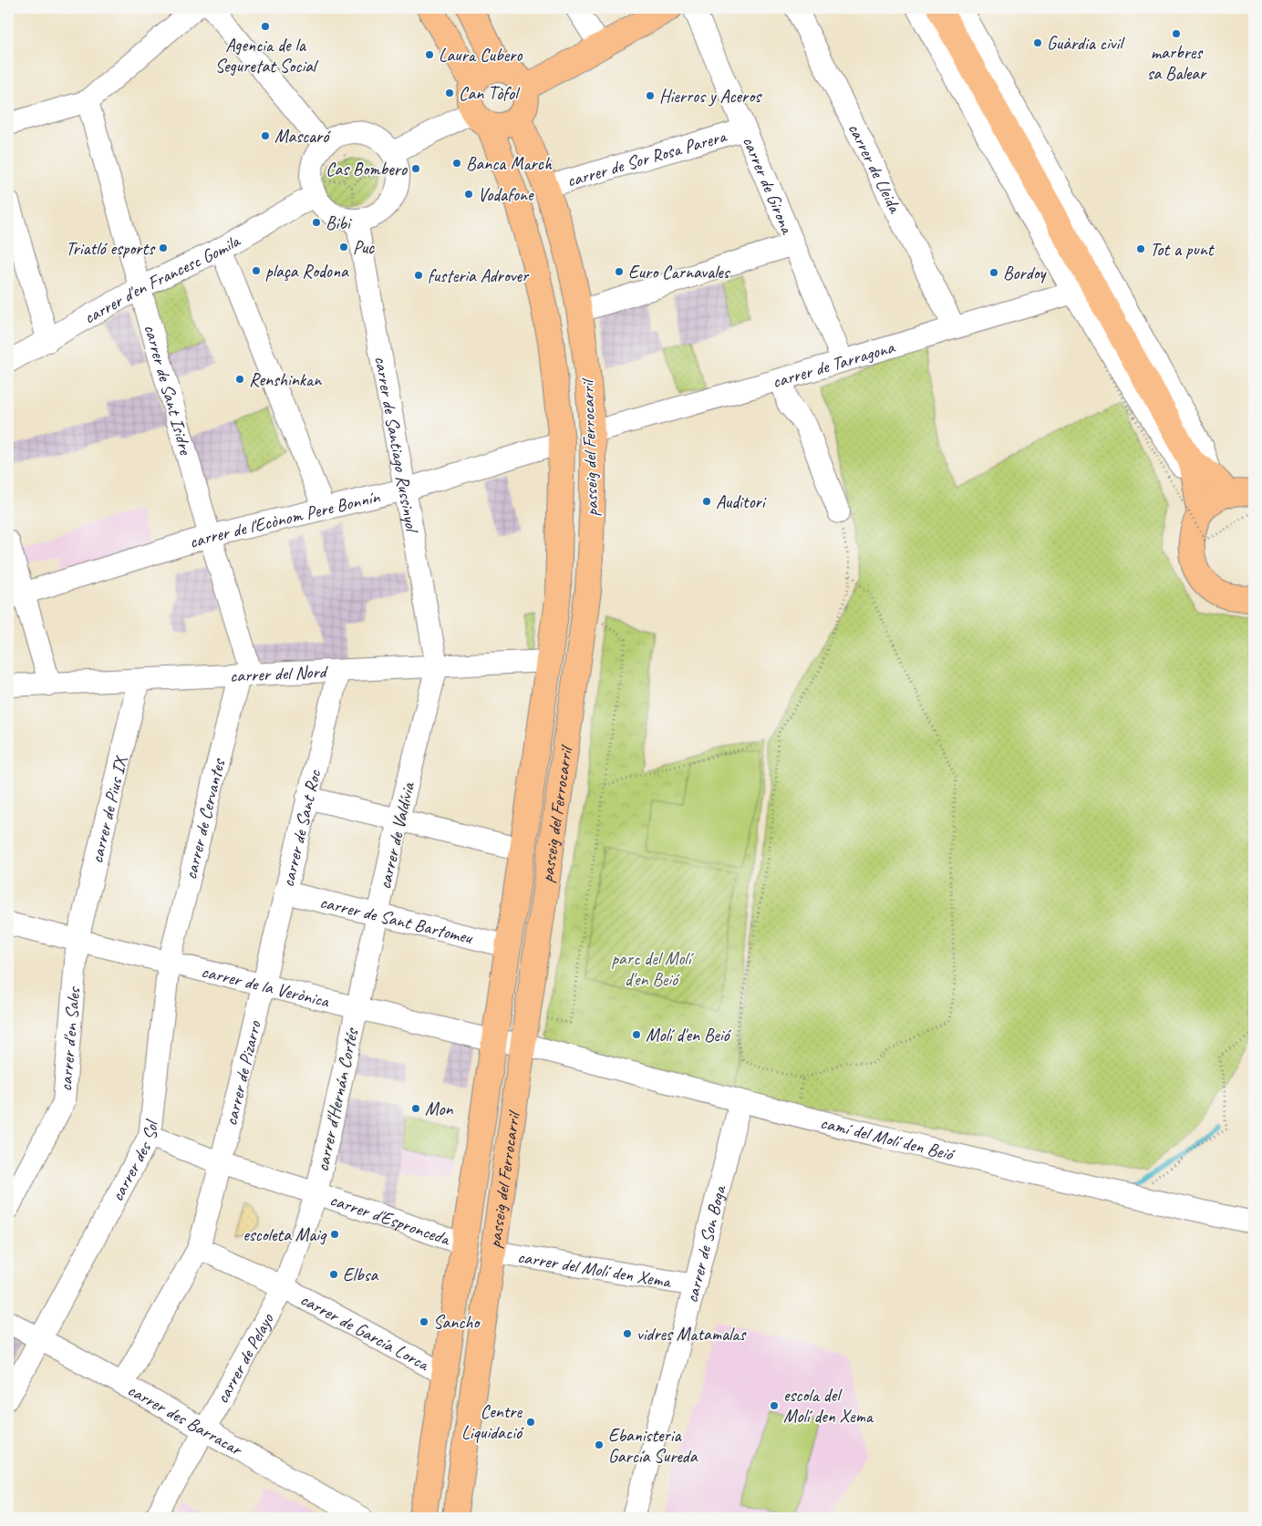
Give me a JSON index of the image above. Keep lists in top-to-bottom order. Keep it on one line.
{"streets":{"main road":["passeig del Ferrocarril"],"street":["carrer de Sor Rosa Parera","carrer de Lleida","carrer de Girona","carrer d'en Francesc Gomila","carrer de Tarragona","carrer de Sant Isidre","carrer de Santiago Russinyol","carrer de l'Ecònom Pere Bonnín","carrer del Nord","carrer de Pius IX","carrer de Cervantes","carrer de Sant Roc","carrer de Valdívia","carrer de Sant Bartomeu","carrer de la Verònica","carrer d'en Sales","carrer de Pizarro","carrer d'Hernán Cortés","camí del Molí den Beió","carrer des Sol","carrer d'Espronceda","carrer de Son Boga","carrer del Molí den Xema","carrer de García Lorca","carrer de Pelayo","carrer des Barracar"]},"crossings":[["carrer de Sor Rosa Parera","carrer de Girona"],["carrer de Sor Rosa Parera","passeig del Ferrocarril"],["carrer de Lleida","carrer de Tarragona"],["carrer de Girona","carrer de Tarragona"],["carrer d'en Francesc Gomila","carrer de Sant Isidre"],["carrer d'en Francesc Gomila","carrer de Santiago Russinyol"],["carrer de Tarragona","passeig del Ferrocarril"],["carrer de Sant Isidre","carrer de l'Ecònom Pere Bonnín"],["carrer de Sant Isidre","carrer del Nord"],["carrer de Sant Isidre","carrer de Cervantes"],["carrer de Santiago Russinyol","carrer de l'Ecònom Pere Bonnín"],["carrer de Santiago Russinyol","carrer del Nord"],["carrer de Santiago Russinyol","carrer de Valdívia"],["passeig del Ferrocarril","carrer de l'Ecònom Pere Bonnín"],["passeig del Ferrocarril","carrer del Nord"],["passeig del Ferrocarril","carrer de Sant Bartomeu"],["passeig del Ferrocarril","carrer de la Verònica"],["passeig del Ferrocarril","camí del Molí den Beió"],["passeig del Ferrocarril","carrer d'Espronceda"],["passeig del Ferrocarril","carrer del Molí den Xema"],["passeig del Ferrocarril","carrer de García Lorca"],["carrer del Nord","carrer de Pius IX"],["carrer del Nord","carrer de Cervantes"],["carrer del Nord","carrer de Sant Roc"],["carrer del Nord","carrer de Valdívia"],["carrer de Pius IX","carrer de la Verònica"],["carrer de Pius IX","carrer d'en Sales"],["carrer de Cervantes","carrer de la Verònica"],["carrer de Cervantes","carrer des Sol"],["carrer de Sant Roc","carrer de Sant Bartomeu"],["carrer de Sant Roc","carrer de la Verònica"],["carrer de Sant Roc","carrer de Pizarro"],["carrer de Valdívia","carrer de Sant Bartomeu"],["carrer de Valdívia","carrer de la Verònica"],["carrer de Valdívia","carrer d'Hernán Cortés"],["carrer de la Verònica","carrer d'en Sales"],["carrer de la Verònica","carrer de Pizarro"],["carrer de la Verònica","carrer d'Hernán Cortés"],["carrer de la Verònica","camí del Molí den Beió"],["carrer de la Verònica","carrer des Sol"],["carrer de Pizarro","carrer d'Espronceda"],["carrer de Pizarro","carrer de García Lorca"],["carrer de Pizarro","carrer des Barracar"],["carrer d'Hernán Cortés","carrer d'Espronceda"],["carrer d'Hernán Cortés","carrer de García Lorca"],["carrer d'Hernán Cortés","carrer de Pelayo"],["camí del Molí den Beió","carrer de Son Boga"],["carrer des Sol","carrer d'Espronceda"],["carrer des Sol","carrer des Barracar"],["carrer de Son Boga","carrer del Molí den Xema"],["carrer de García Lorca","carrer de Pelayo"],["carrer de Pelayo","carrer des Barracar"]],"parks":["parc del Molí d'en Beió"],"places":["Agencia de la Seguretat Social","marbres sa Balear","Guàrdia civil","Laura Cubero","Can Tòfol","Hierros y Aceros","Mascaró","Banca March","Cas Bombero","Vodafone","Bibi","Puc","Triatló esports","Tot a punt","plaça Rodona","Euro Carnavales","Bordoy","fusteria Adrover","Renshinkan","Auditori","Molí d'en Beió","Mon","escoleta Maig","Elbsa","Sancho","vidres Matamalas","escola del Molí den Xema","Centre Liquidació","Ebanisteria García Sureda"]}
